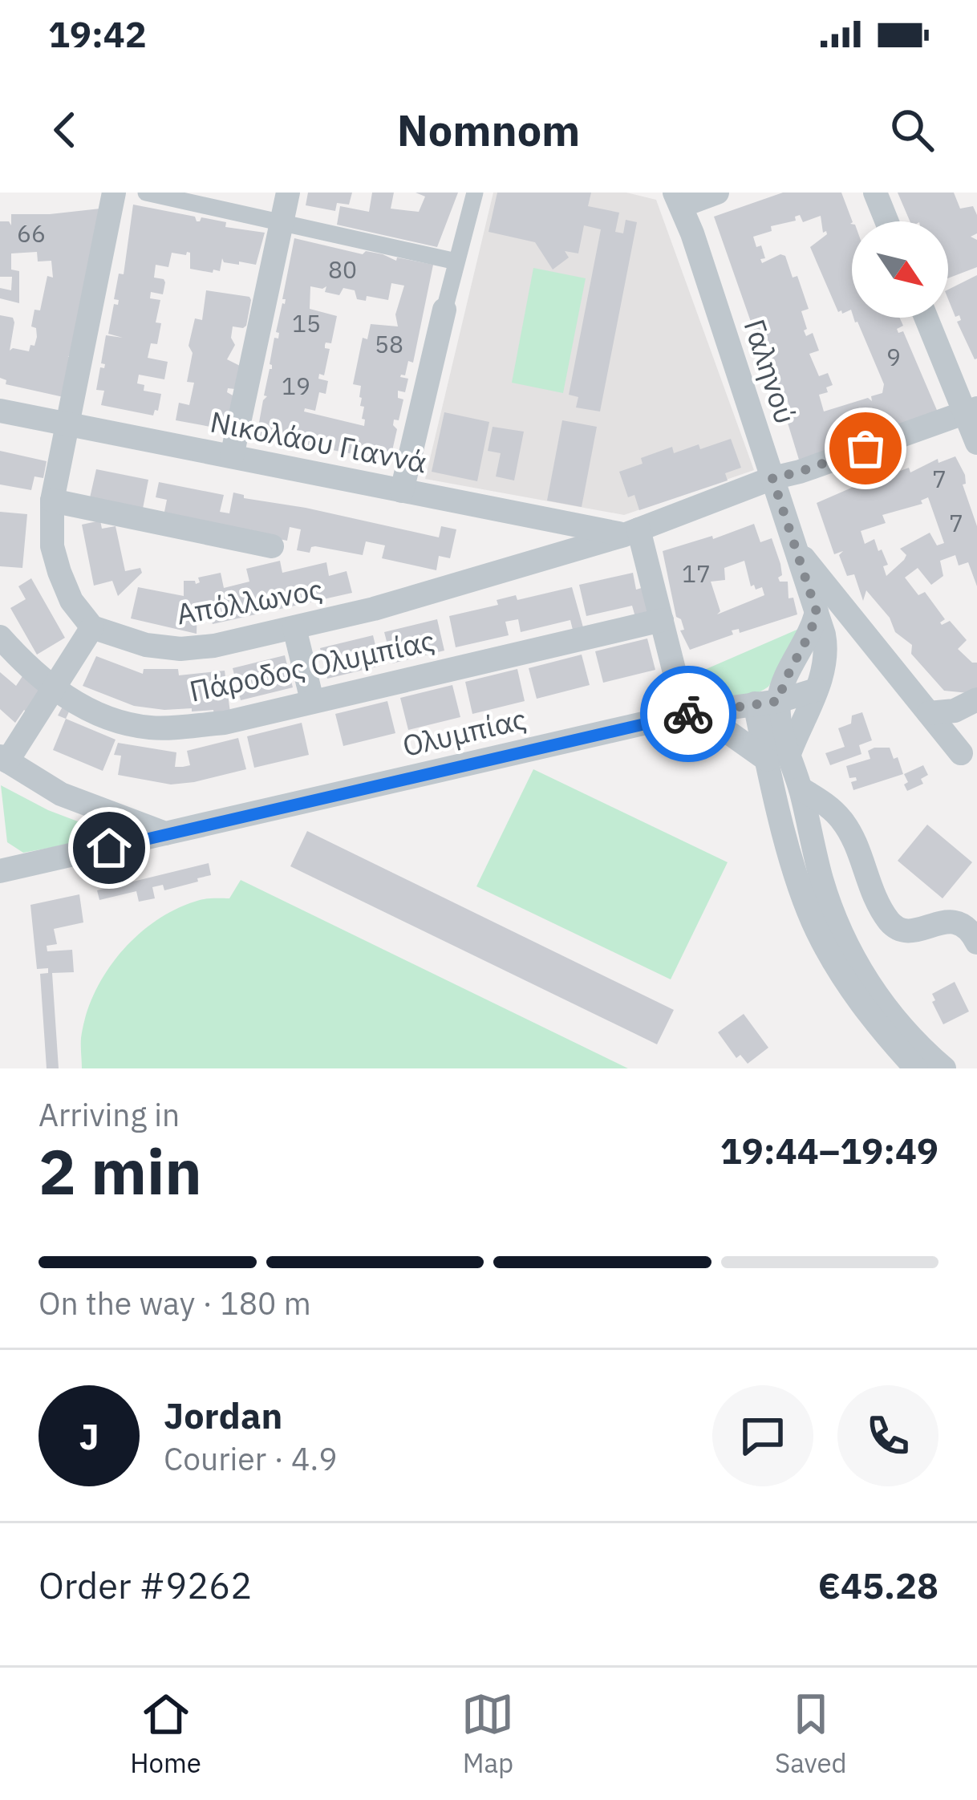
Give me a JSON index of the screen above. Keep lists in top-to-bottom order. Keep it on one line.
{"streets":{"street":["Γαληνού","Νικολάου Γιαννά","Απόλλωνος","Πάροδος Ολυμπίας","Ολυμπίας"]},"crossings":[["Γαληνού","Απόλλωνος"],["Νικολάου Γιαννά","Απόλλωνος"]],"house_numbers":["66","80","15","58","9","19","7","7","17"],"north":"bottom right","page":{"status":"19:42","header":"Nomnom","heading":["2 min","Arriving in","19:44–19:49"],"panel":["Jordan","Courier · 4.9","Order #9262","€45.28"],"bar":"On the way · 180 m","round":"J","tabs":["Home","Map","Saved"]}}
